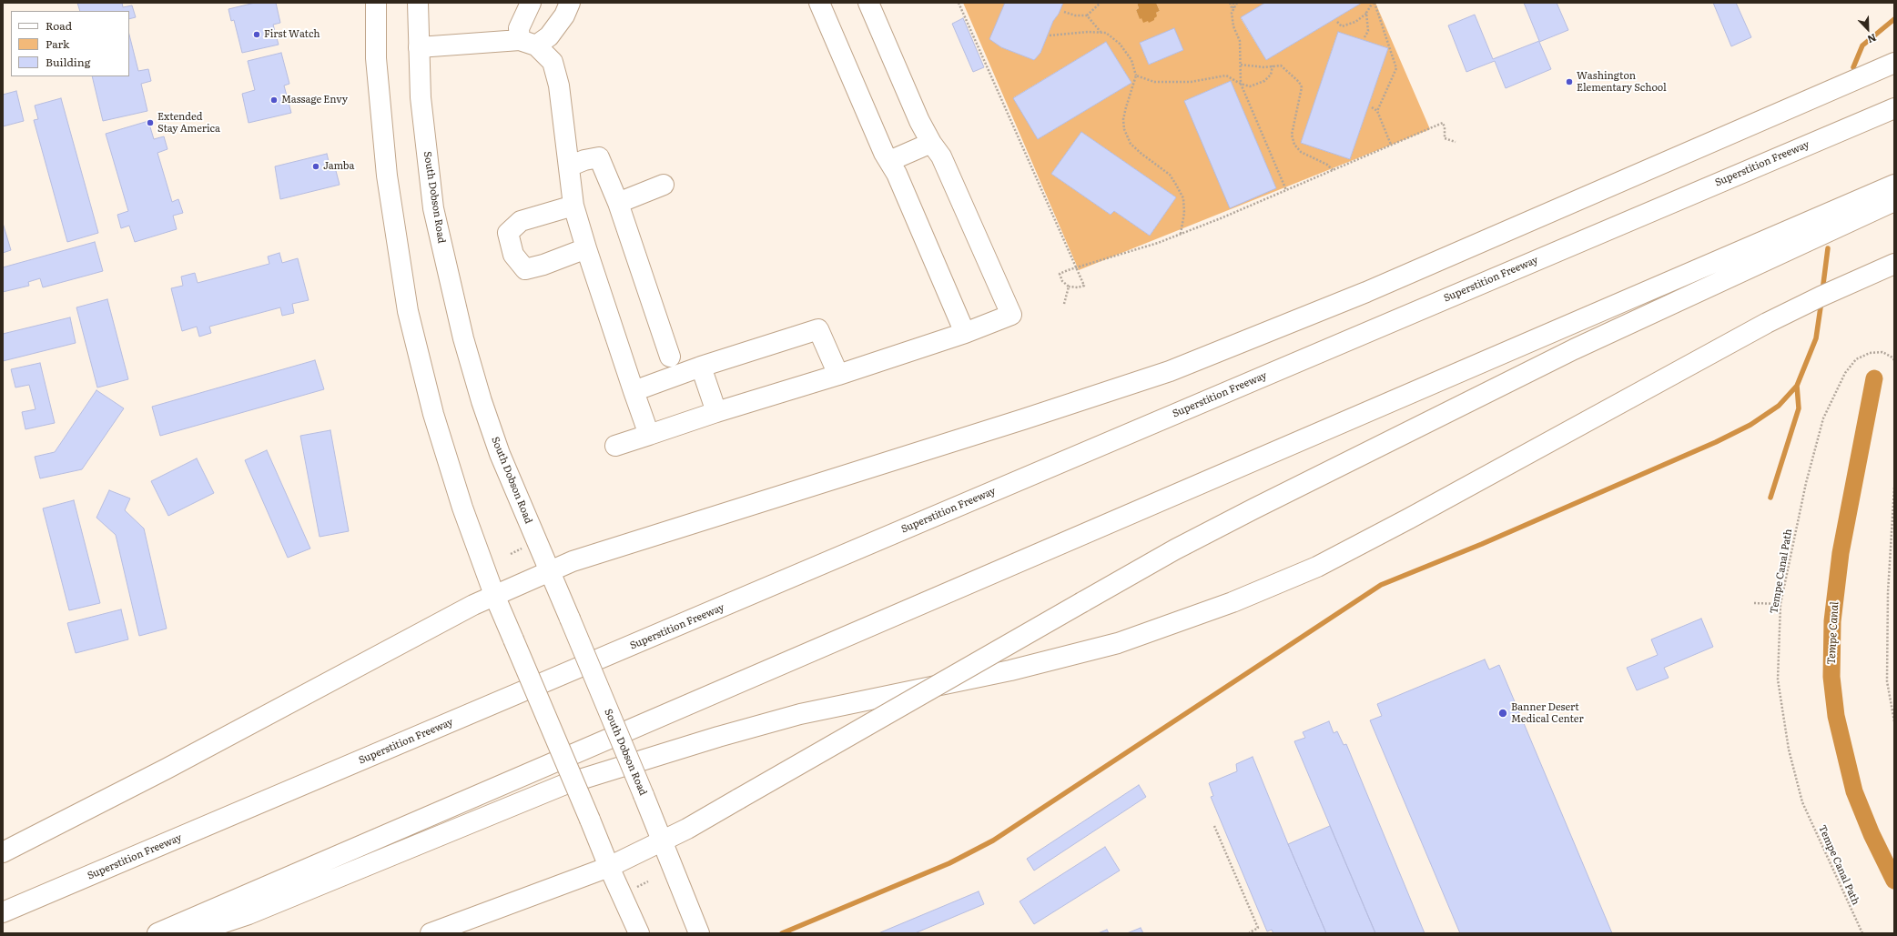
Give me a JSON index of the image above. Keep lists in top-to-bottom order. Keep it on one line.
{"streets":{"main road":["Superstition Freeway","South Dobson Road"],"path":["Tempe Canal Path"]},"water":["Tempe Canal"],"places":["First Watch","Washington Elementary School","Massage Envy","Extended Stay America","Jamba","Banner Desert Medical Center"],"legend":["Road","Park","Building"],"north":"bottom right"}
